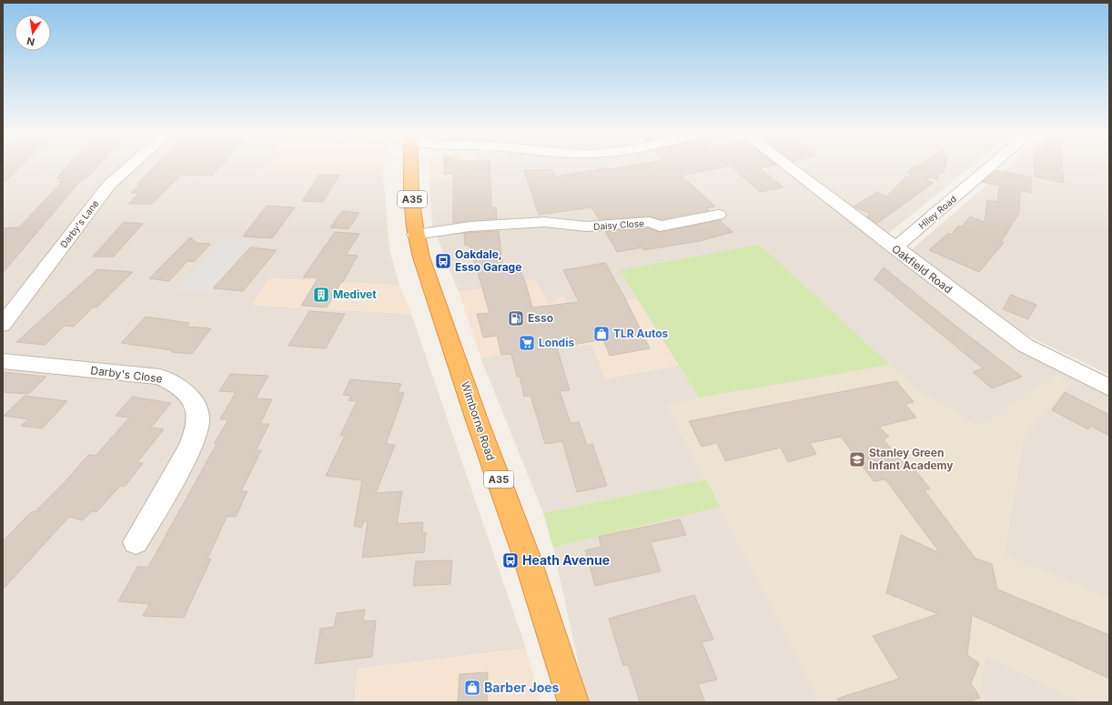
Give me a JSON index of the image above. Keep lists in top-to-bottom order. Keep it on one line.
{"streets":{"highway":["A35","Wimborne Road"],"street":["Hiley Road","Darby's Lane","Daisy Close","Oakfield Road","Darby's Close"]},"crossings":[["Hiley Road","Oakfield Road"],["Daisy Close","Wimborne Road"]],"places":{"bus stop":["Oakdale, Esso Garage","Heath Avenue"],"building":["Medivet"],"fuel station":["Esso"],"shop":["TLR Autos","Barber Joes"],"supermarket":["Londis"],"school or university":["Stanley Green Infant Academy"]},"north":"bottom"}
